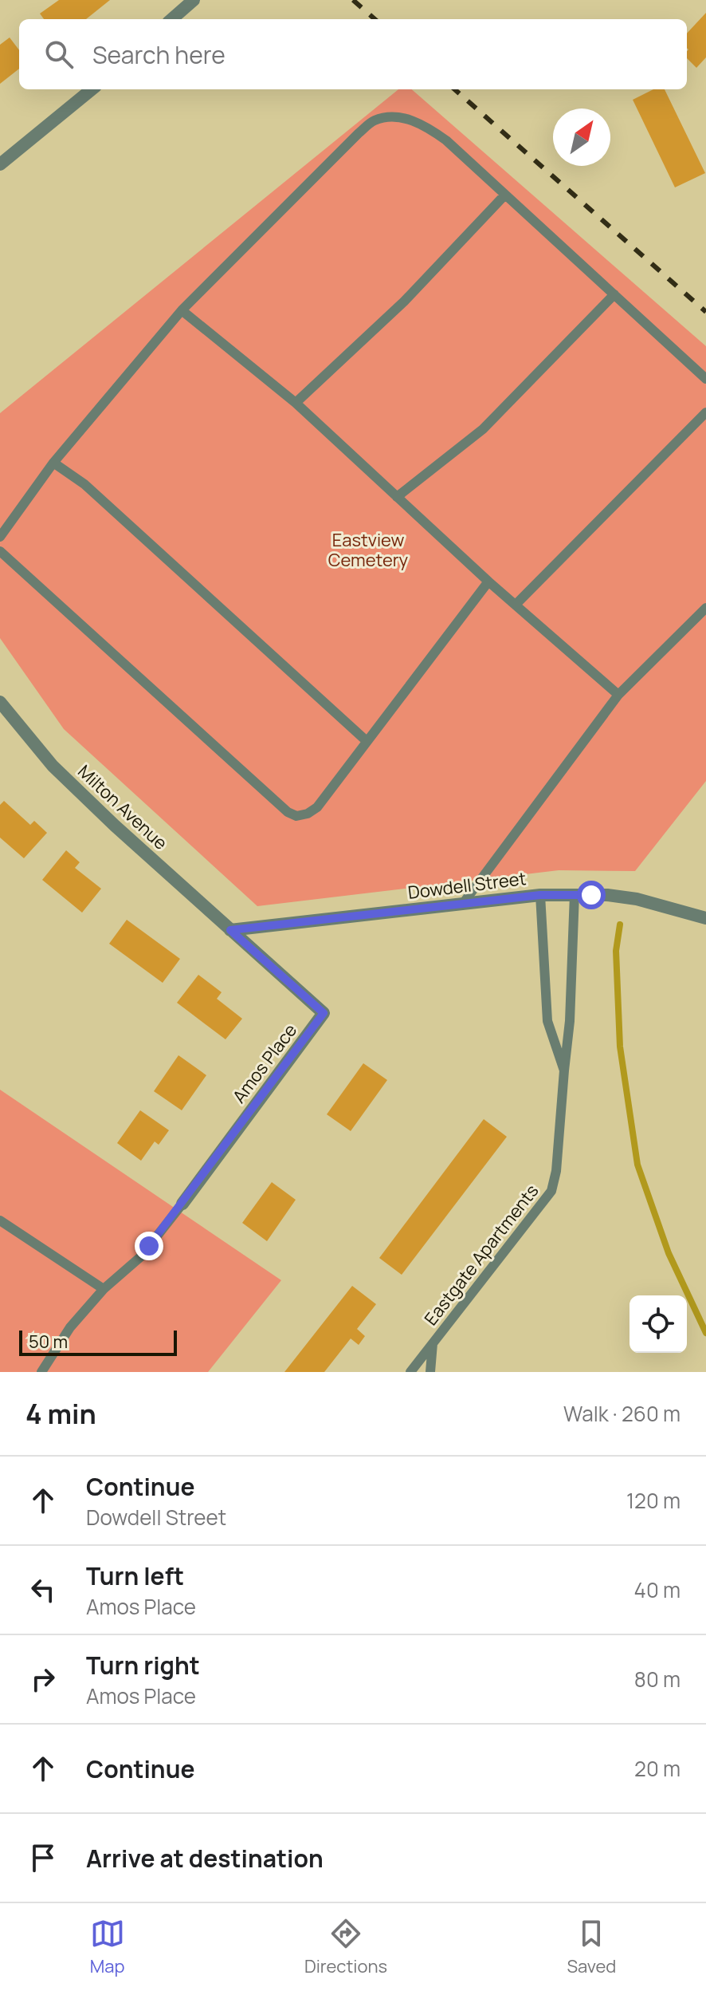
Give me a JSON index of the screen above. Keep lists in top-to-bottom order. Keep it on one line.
{"streets":{"street":["Milton Avenue","Dowdell Street","Amos Place"],"lane":["Eastgate Apartments"]},"crossings":[["Milton Avenue","Dowdell Street"],["Milton Avenue","Amos Place"],["Dowdell Street","Amos Place"],["Dowdell Street","Eastgate Apartments"]],"parks":["Eastview Cemetery"],"scale_bar":"50 m","north":"top right","page":{"search":"Search here","scale":"50 m","heading":["4 min","Walk · 260 m"],"list":[["Continue","Dowdell Street","120 m"],["Turn left","Amos Place","40 m"],["Turn right","Amos Place","80 m"],["Continue","20 m"],"Arrive at destination"],"nav":["Map","Directions","Saved"]}}
